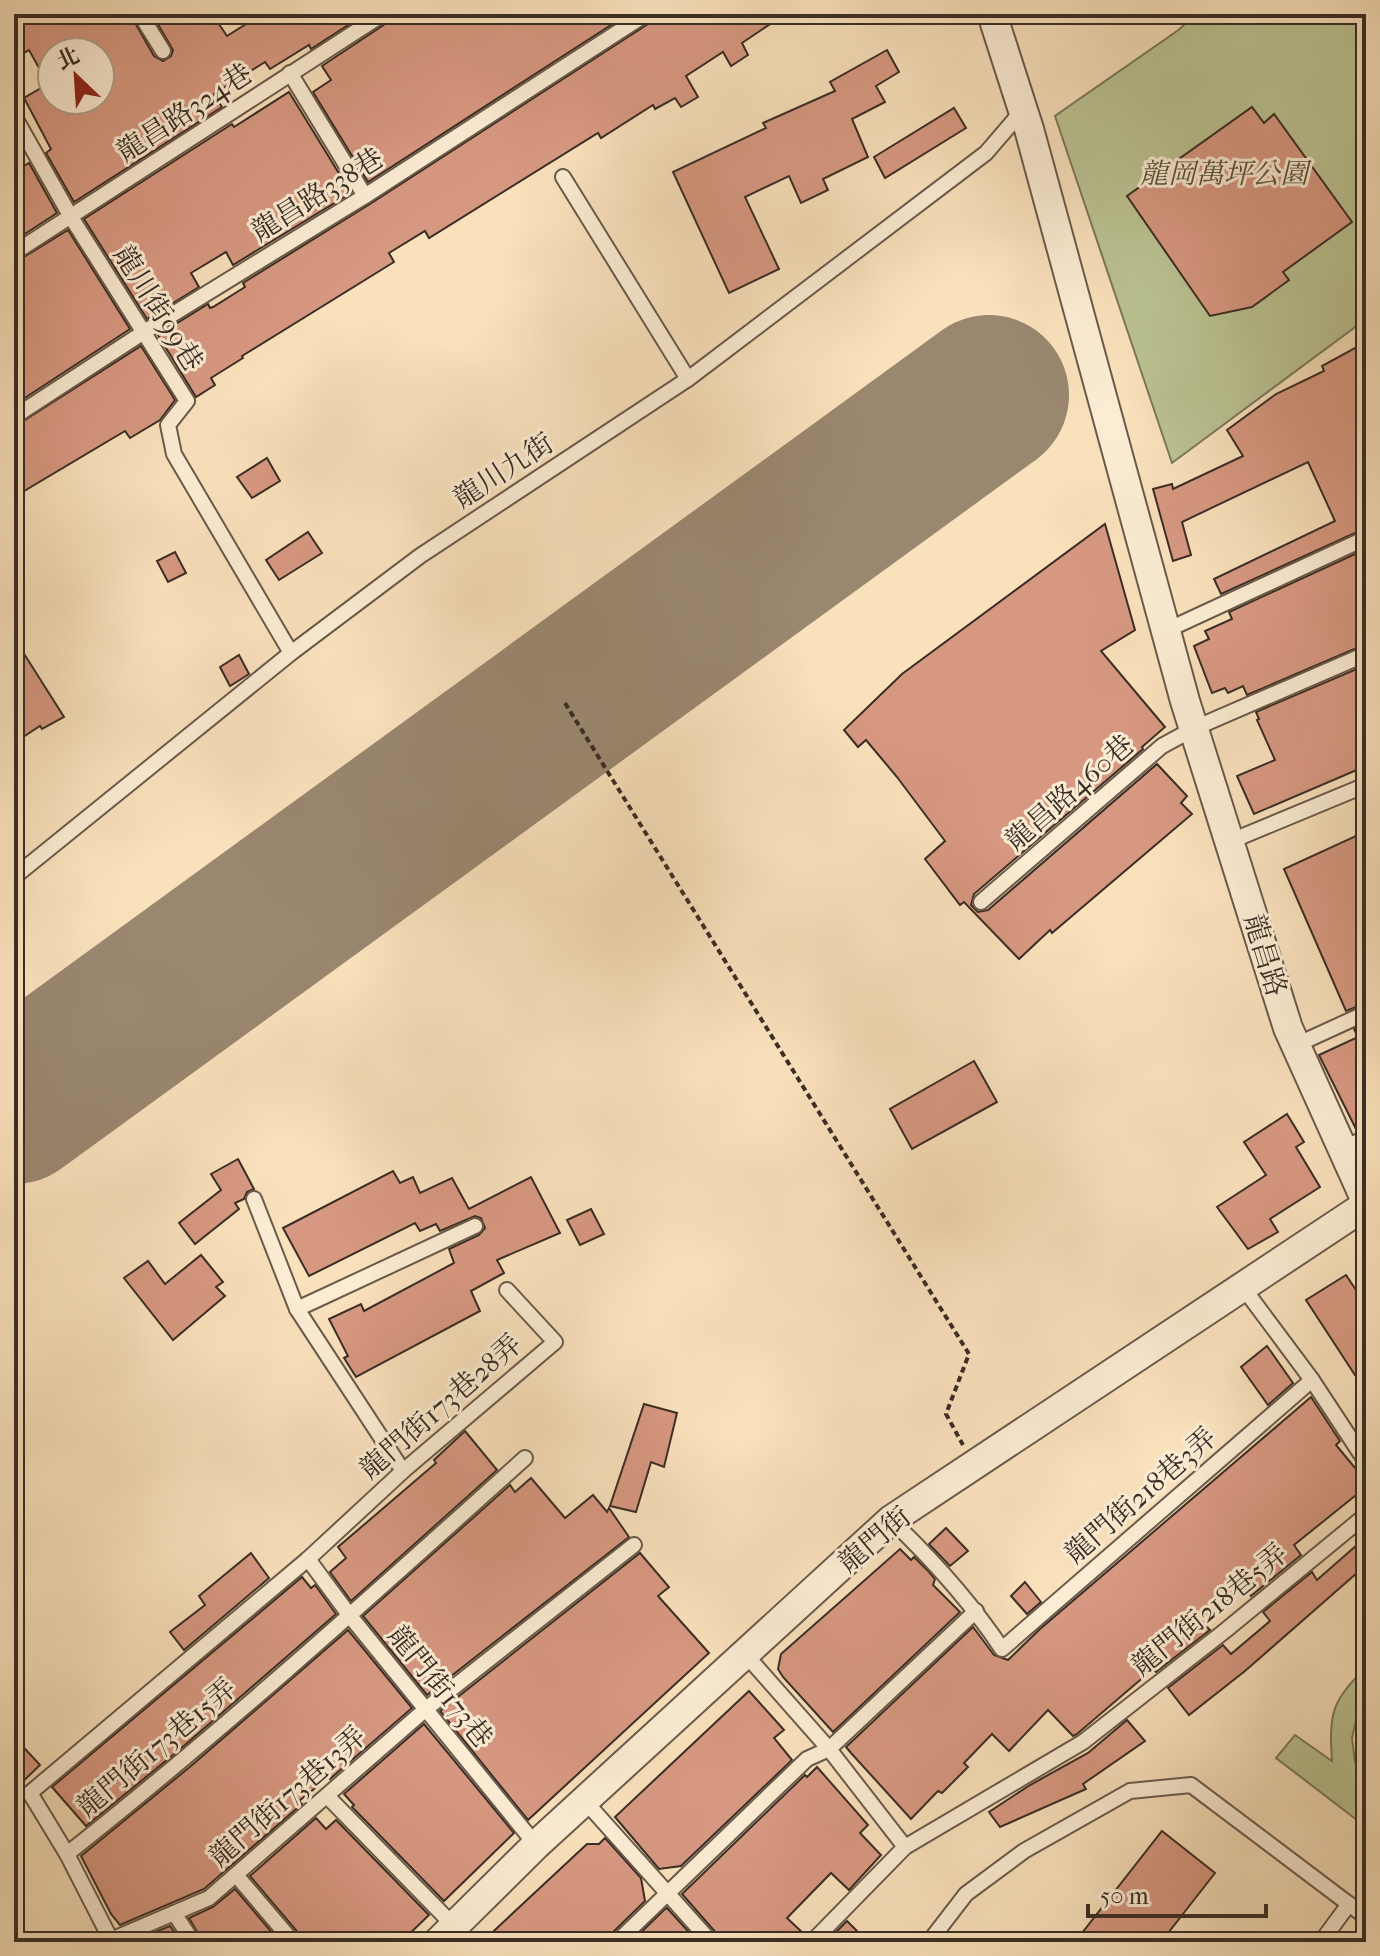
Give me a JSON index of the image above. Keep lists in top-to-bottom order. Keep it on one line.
{"streets":{"street":["龍昌路","龍門街"],"lane":["龍昌路324巷","龍昌路338巷","龍川街99巷","龍川九街","龍昌路460巷","龍門街173巷28弄","龍門街218巷3弄","龍門街218巷5弄","龍門街173巷","龍門街173巷15弄","龍門街173巷13弄"]},"crossings":[["龍昌路324巷","龍川街99巷"],["龍昌路338巷","龍川街99巷"],["龍川街99巷","龍川九街"],["龍川九街","龍昌路"],["龍昌路460巷","龍昌路"],["龍昌路","龍門街"],["龍門街173巷28弄","龍門街173巷"],["龍門街173巷28弄","龍門街173巷15弄"],["龍門街","龍門街173巷"],["龍門街173巷","龍門街173巷15弄"],["龍門街173巷","龍門街173巷13弄"],["龍門街173巷15弄","龍門街173巷13弄"]],"parks":["龍岡萬坪公園"],"scale_bar":"50 m","north":"top left"}
